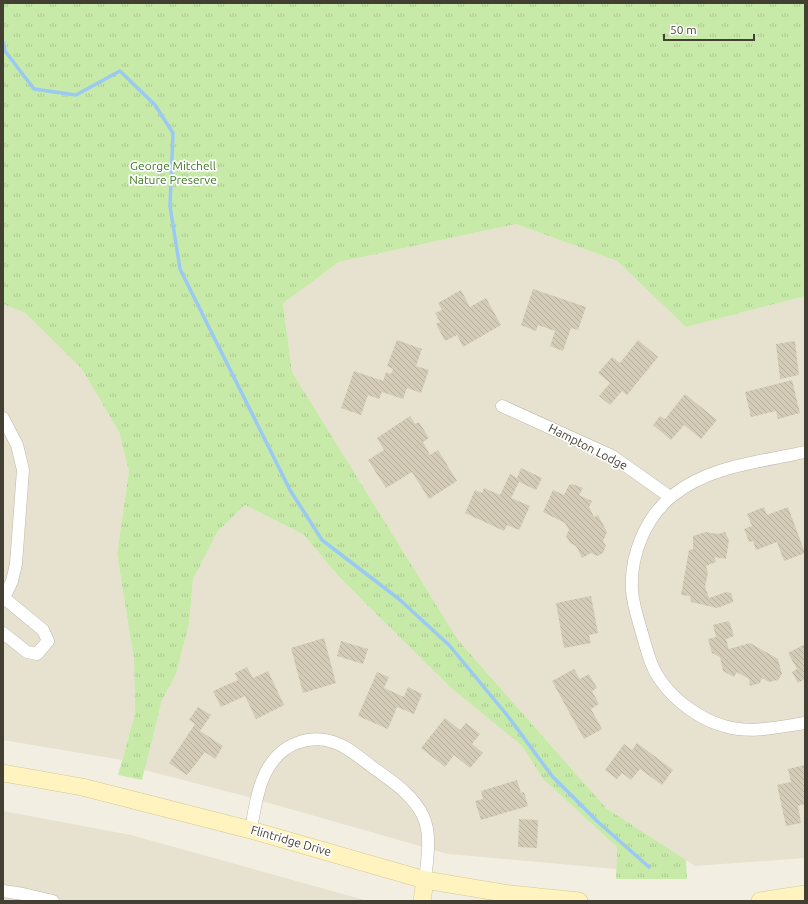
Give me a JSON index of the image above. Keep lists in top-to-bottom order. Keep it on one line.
{"streets":{"street":["Hampton Lodge","Flintridge Drive"]},"parks":["George Mitchell Nature Preserve"],"scale_bar":"50 m"}
